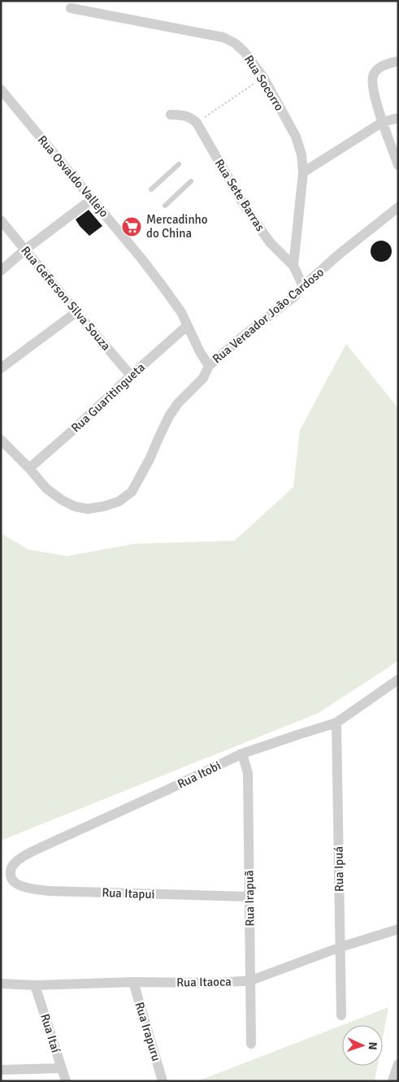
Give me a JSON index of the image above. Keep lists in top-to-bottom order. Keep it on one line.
{"streets":{"street":["Rua Socorro","Rua Osvaldo Vallejo","Rua Sete Barras","Rua Geferson Silva Souza","Rua Vereador João Cardoso","Rua Guaritingueta","Rua Itobi","Rua Ipuá","Rua Itapui","Rua Irapuã","Rua Itaoca","Rua Irapuru","Rua Itaí"]},"crossings":[["Rua Socorro","Rua Sete Barras"],["Rua Osvaldo Vallejo","Rua Vereador João Cardoso"],["Rua Osvaldo Vallejo","Rua Guaritingueta"],["Rua Sete Barras","Rua Vereador João Cardoso"],["Rua Geferson Silva Souza","Rua Guaritingueta"],["Rua Vereador João Cardoso","Rua Guaritingueta"],["Rua Itobi","Rua Ipuá"],["Rua Itobi","Rua Itapui"],["Rua Itobi","Rua Irapuã"],["Rua Ipuá","Rua Itaoca"],["Rua Itapui","Rua Irapuã"],["Rua Irapuã","Rua Itaoca"],["Rua Itaoca","Rua Irapuru"],["Rua Itaoca","Rua Itaí"]],"places":{"supermarket":["Mercadinho do China"]},"north":"right"}
